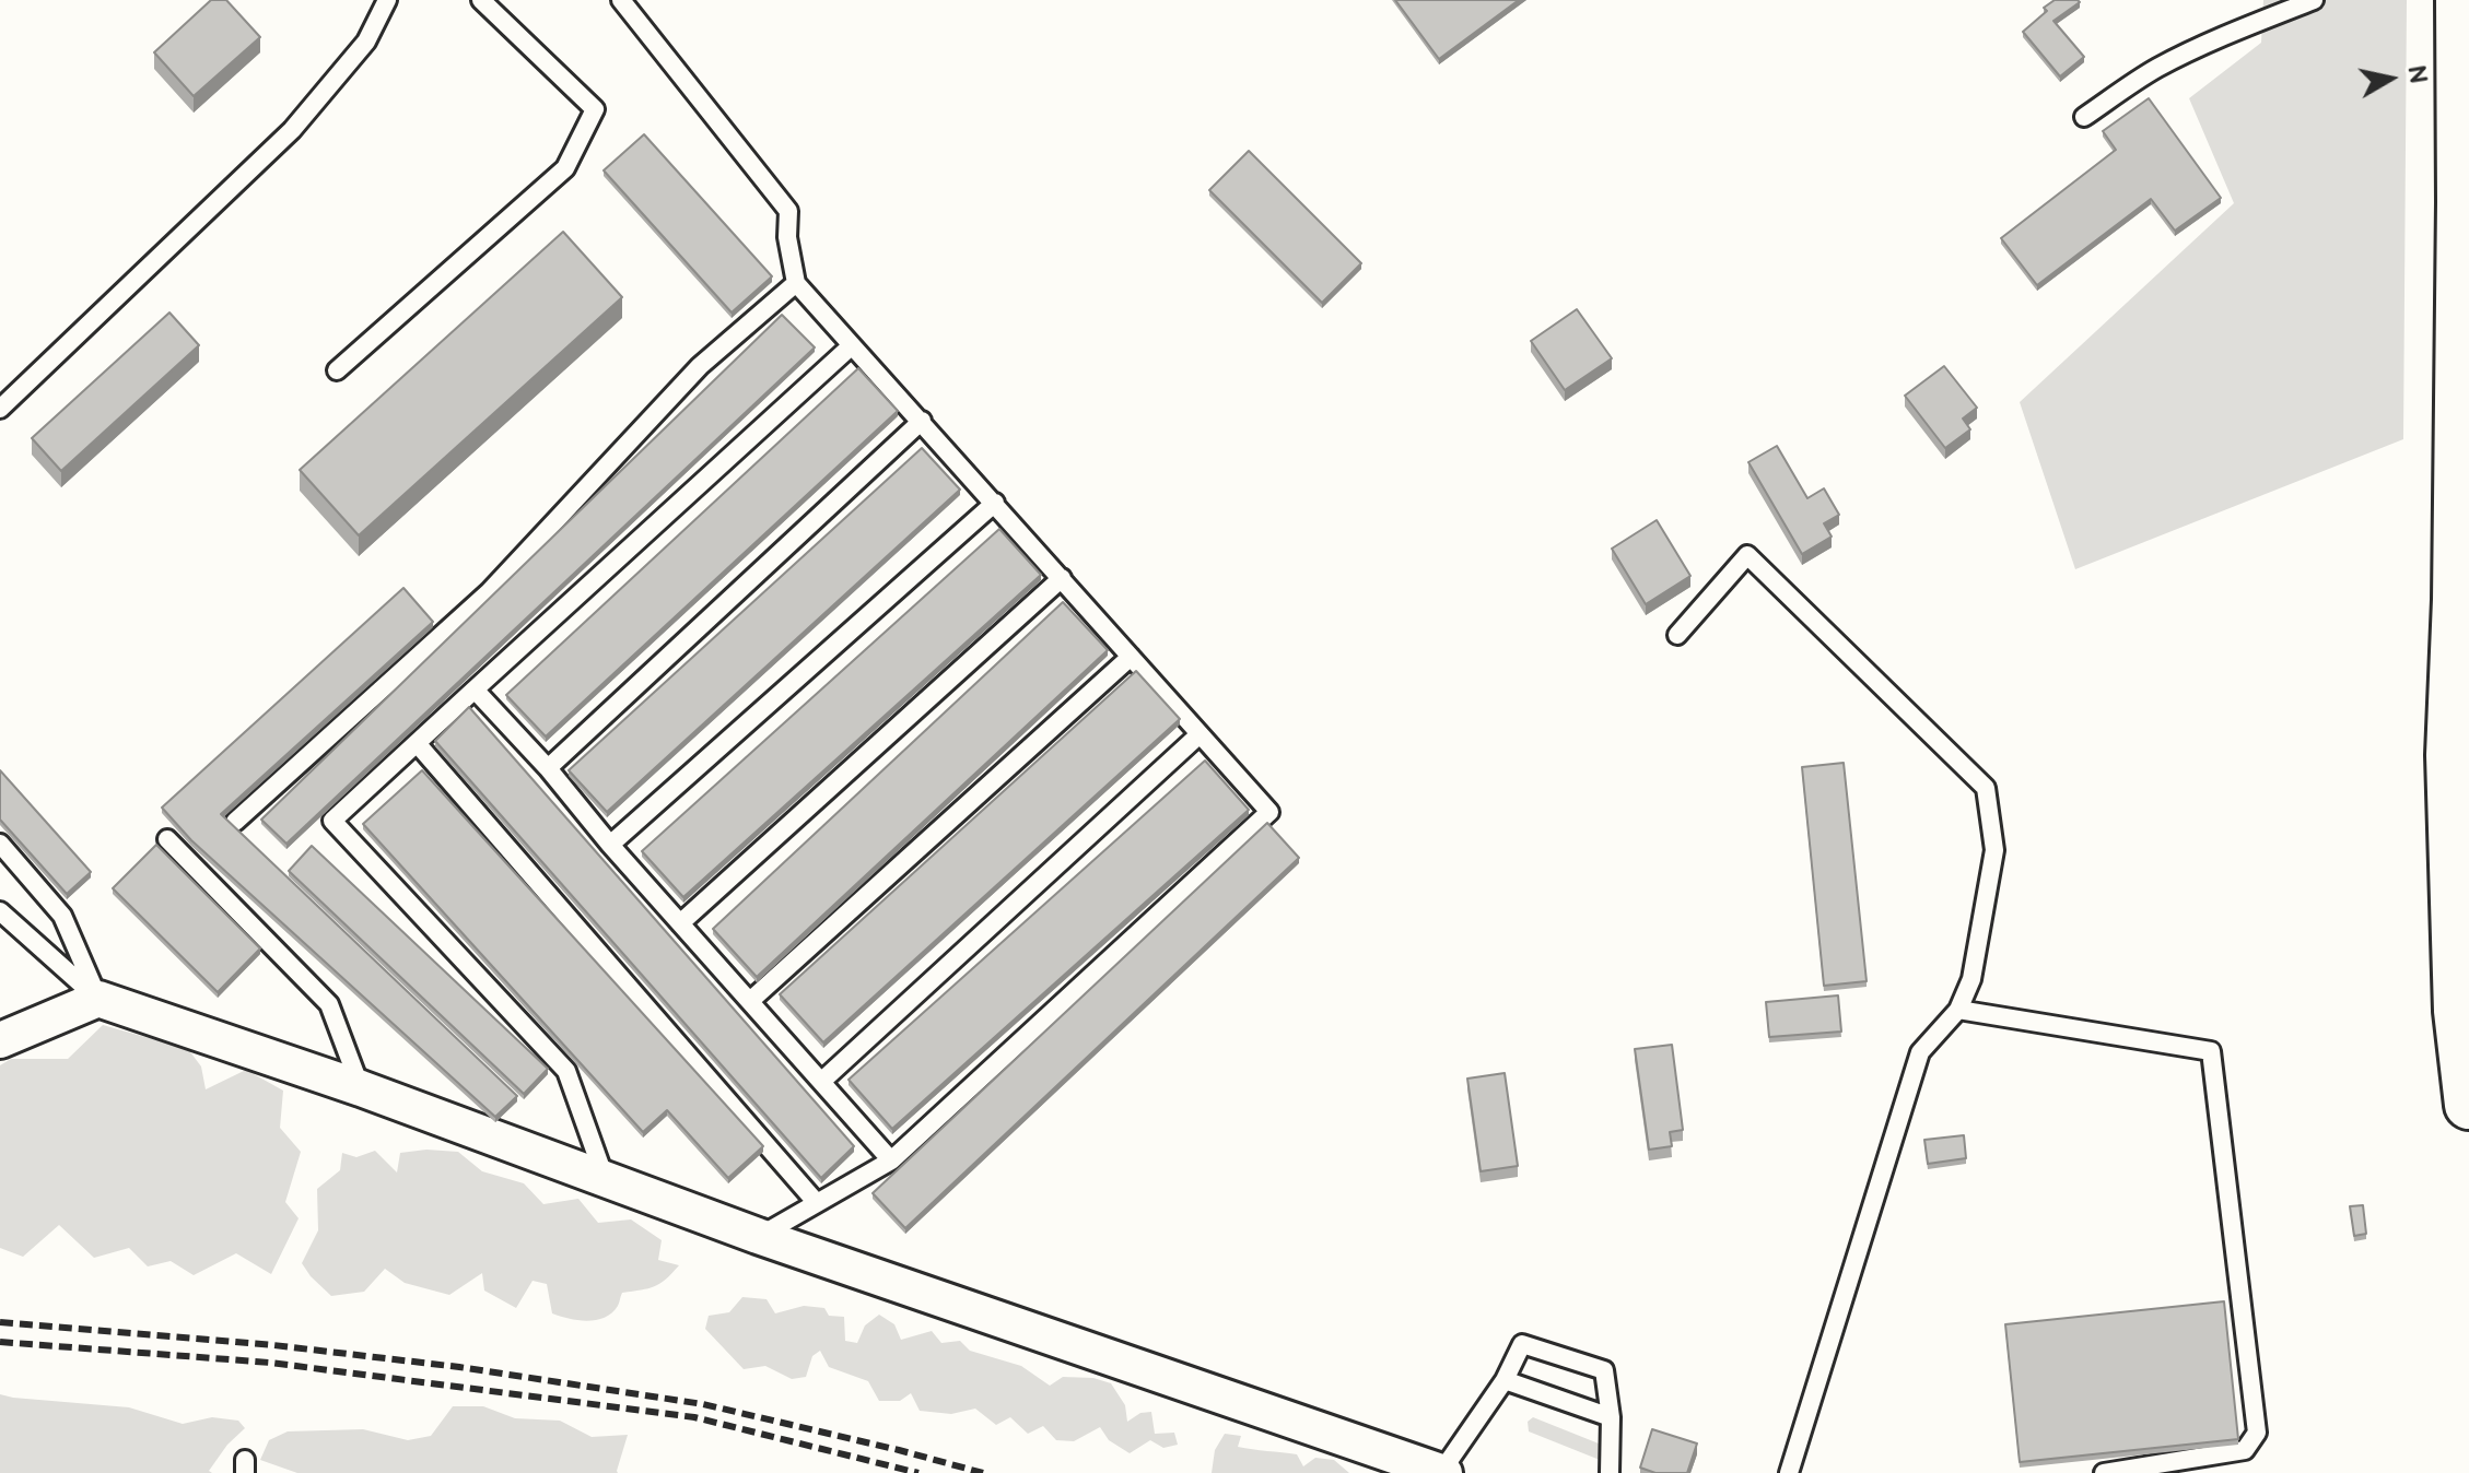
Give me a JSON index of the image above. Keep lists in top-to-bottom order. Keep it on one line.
{"north":"right"}
